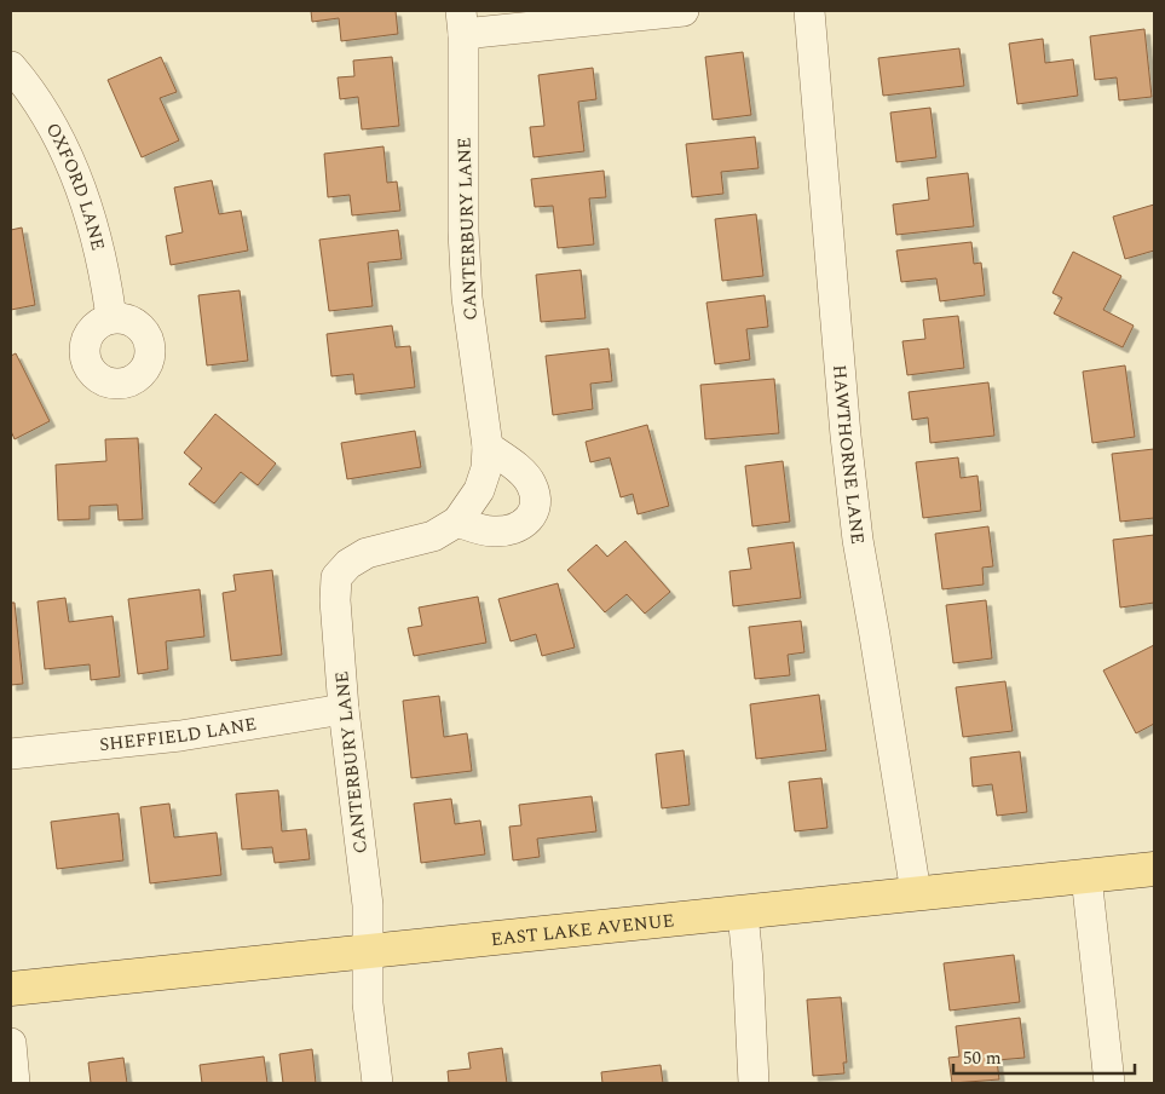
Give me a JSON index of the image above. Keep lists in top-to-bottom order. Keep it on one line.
{"streets":{"main road":["EAST LAKE AVENUE"],"street":["OXFORD LANE","CANTERBURY LANE","HAWTHORNE LANE","SHEFFIELD LANE"]},"crossings":[["CANTERBURY LANE","SHEFFIELD LANE"],["CANTERBURY LANE","EAST LAKE AVENUE"],["HAWTHORNE LANE","EAST LAKE AVENUE"]],"scale_bar":"50 m"}
